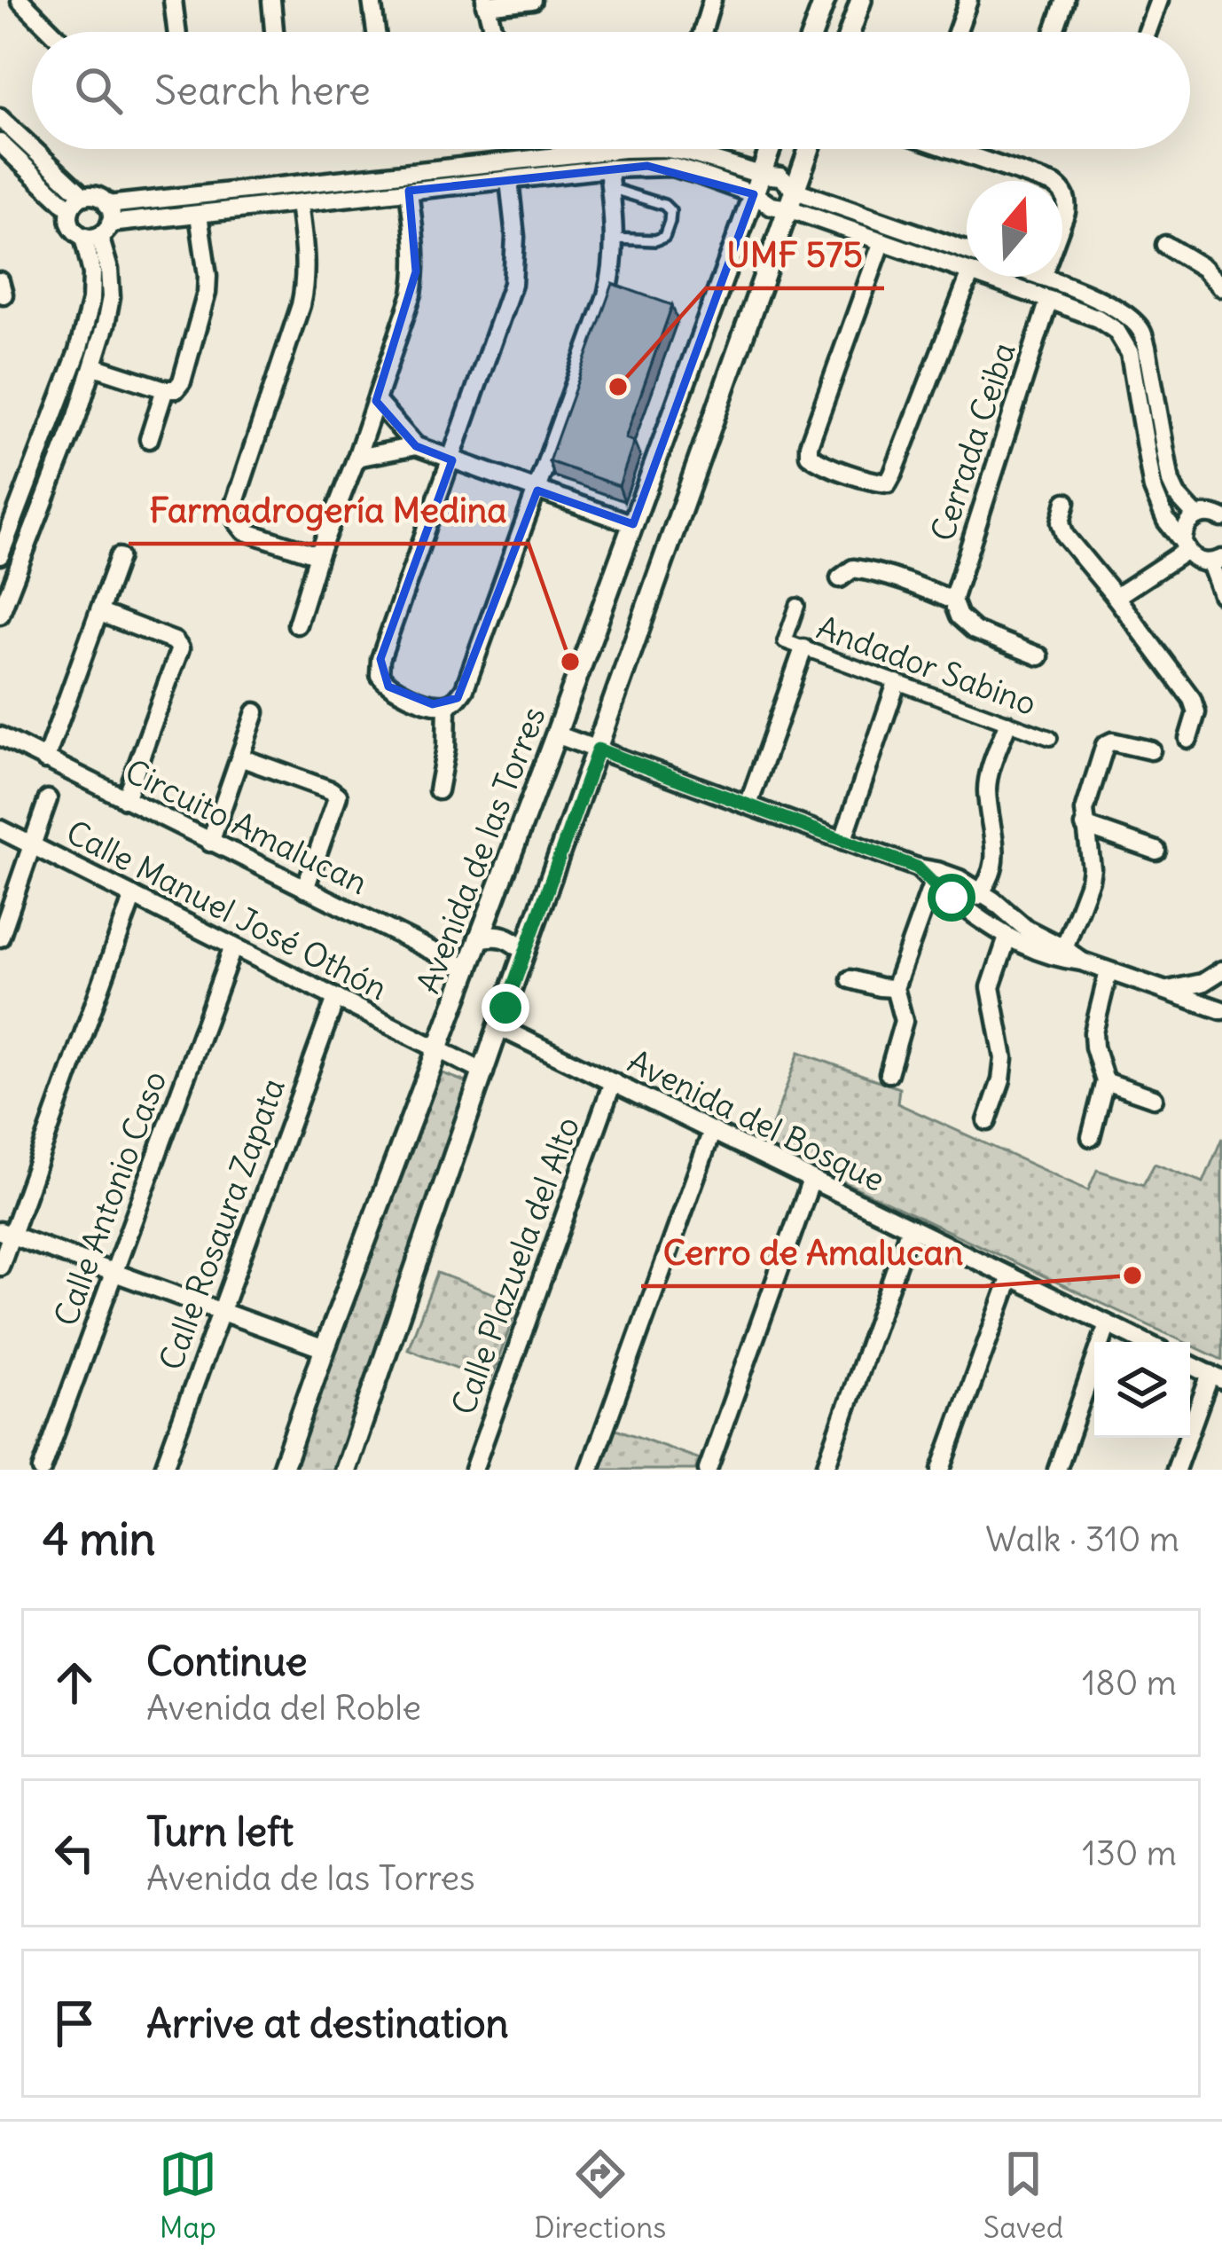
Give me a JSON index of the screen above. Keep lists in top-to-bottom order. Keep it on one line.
{"streets":{"street":["Cerrada Ceiba","Andador Sabino","Circuito Amalucan","Avenida de las Torres","Calle Manuel José Othón","Avenida del Bosque","Calle Antonio Caso","Calle Rosaura Zapata","Calle Plazuela del Alto"]},"crossings":[["Circuito Amalucan","Avenida de las Torres"],["Avenida de las Torres","Calle Manuel José Othón"],["Calle Manuel José Othón","Calle Antonio Caso"],["Calle Manuel José Othón","Calle Rosaura Zapata"],["Avenida del Bosque","Calle Plazuela del Alto"]],"places":["UMF 575","Farmadrogería Medina","Cerro de Amalucan"],"north":"top","page":{"search":"Search here","heading":["4 min","Walk · 310 m"],"list":[["Continue","Avenida del Roble","180 m"],["Turn left","Avenida de las Torres","130 m"],"Arrive at destination"],"nav":["Map","Directions","Saved"]}}
